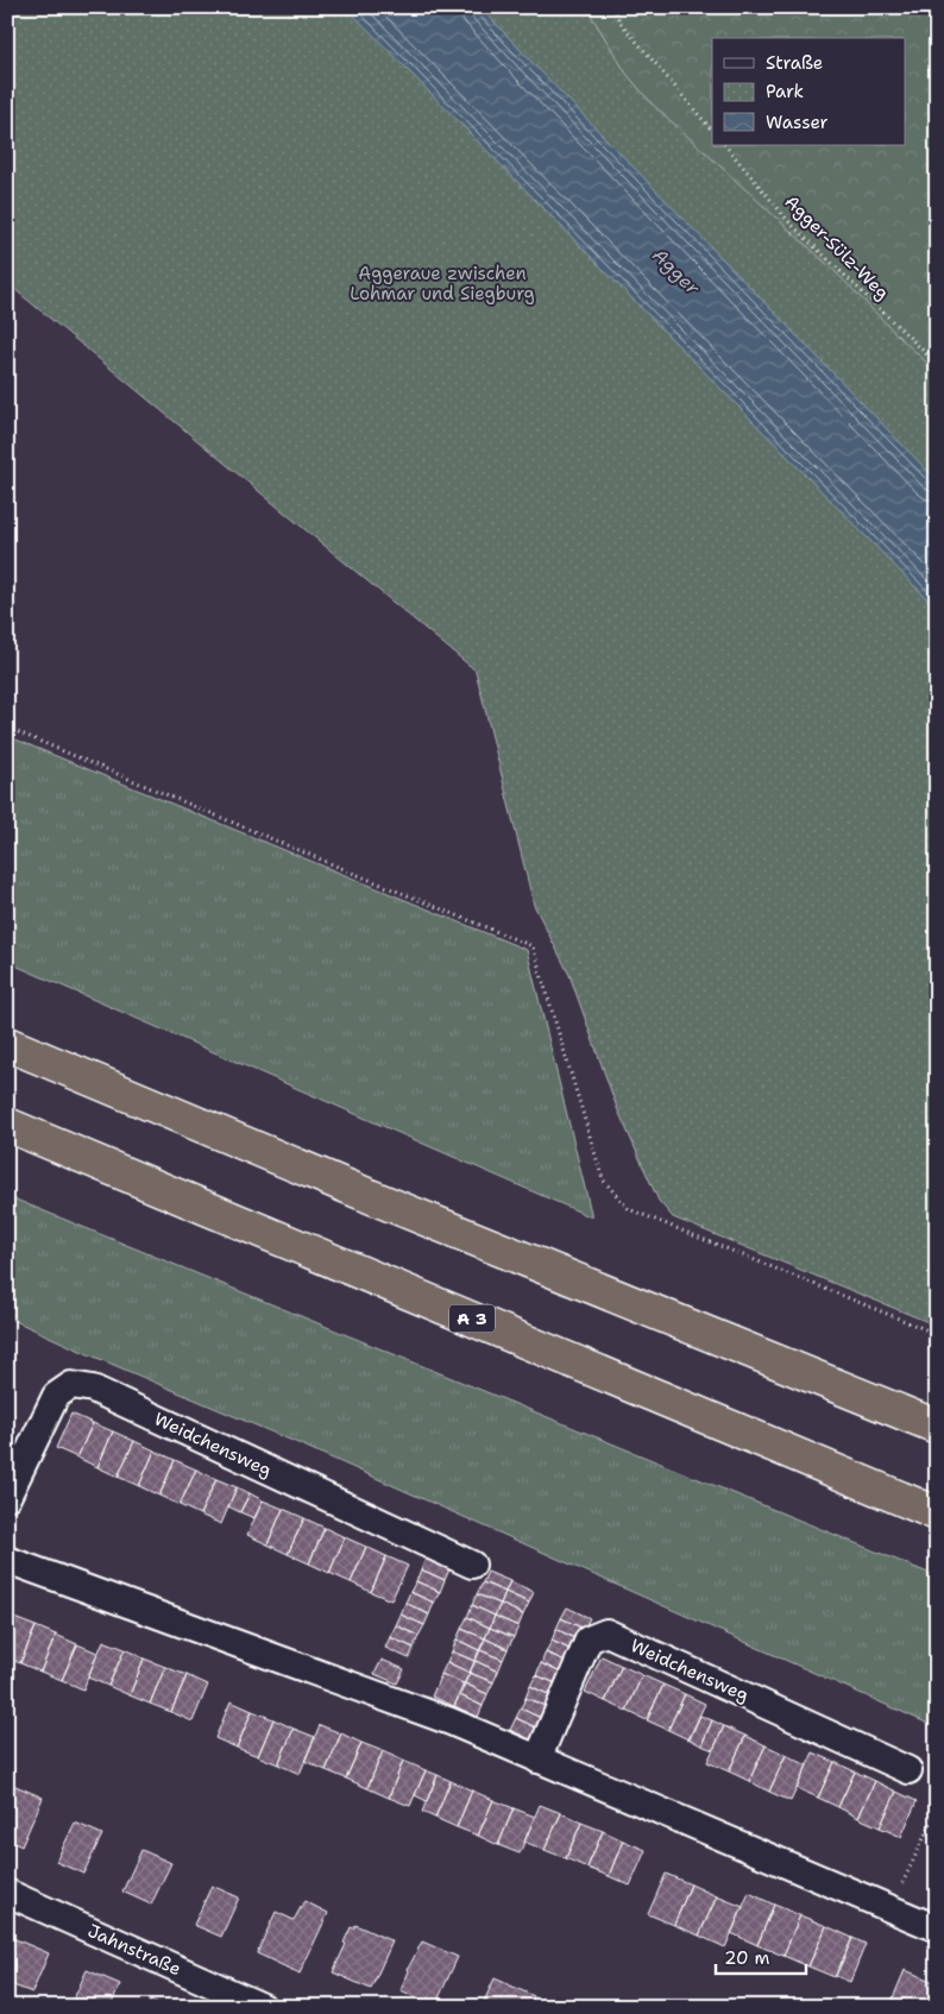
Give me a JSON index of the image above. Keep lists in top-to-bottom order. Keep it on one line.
{"streets":{"highway":["A 3"],"street":["Weidchensweg","Jahnstraße"],"path":["Agger-Sülz-Weg"]},"water":["Agger"],"parks":["Aggeraue zwischen Lohmar und Siegburg"],"legend":["Straße","Park","Wasser"],"scale_bar":"20 m"}
